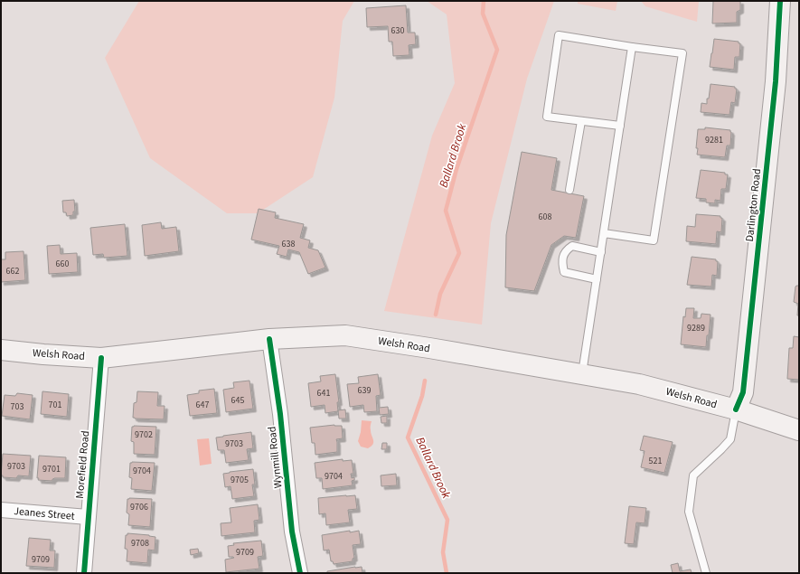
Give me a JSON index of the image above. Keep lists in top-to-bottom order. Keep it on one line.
{"streets":{"main road":["Darlington Road","Welsh Road"],"street":["Wynmill Road","Morefield Road","Jeanes Street"]},"crossings":[["Darlington Road","Welsh Road"],["Welsh Road","Wynmill Road"],["Welsh Road","Morefield Road"],["Morefield Road","Jeanes Street"]],"water":["Ballard Brook"],"house_numbers":["630","9281","608","638","660","662","9289","639","641","645","701","647","703","9702","9703","521","9703","9701","9704","9704","9705","9706","9708","9709","9709"]}
